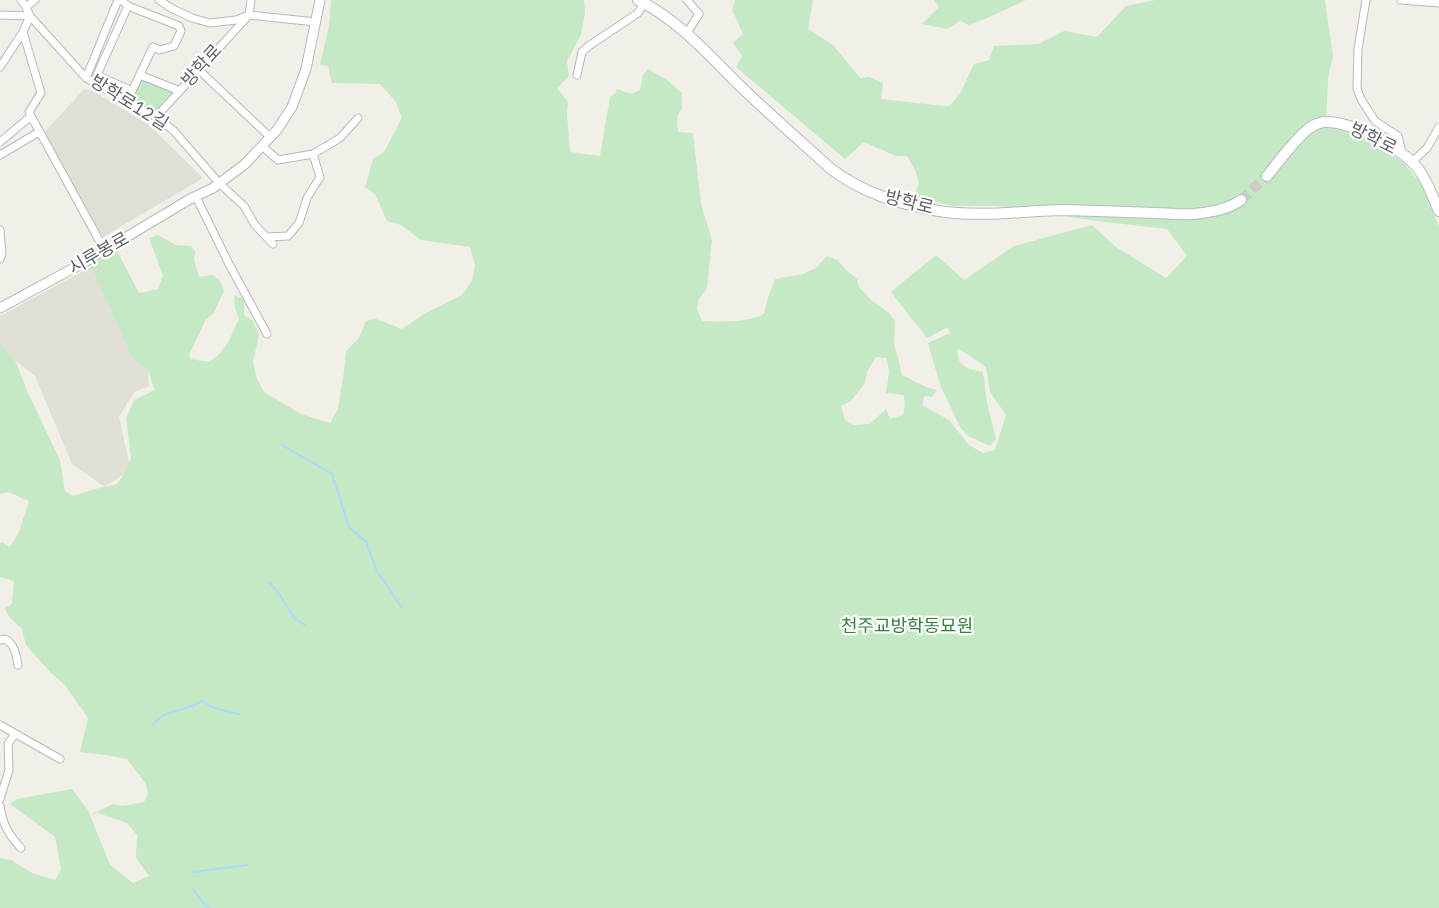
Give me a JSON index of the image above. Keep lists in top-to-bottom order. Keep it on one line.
{"streets":{"main road":["방학로"],"street":["방학로12길","시루봉로"]},"crossings":[["방학로","방학로12길"],["방학로","시루봉로"],["방학로12길","시루봉로"]],"parks":["천주교방학동묘원"]}
